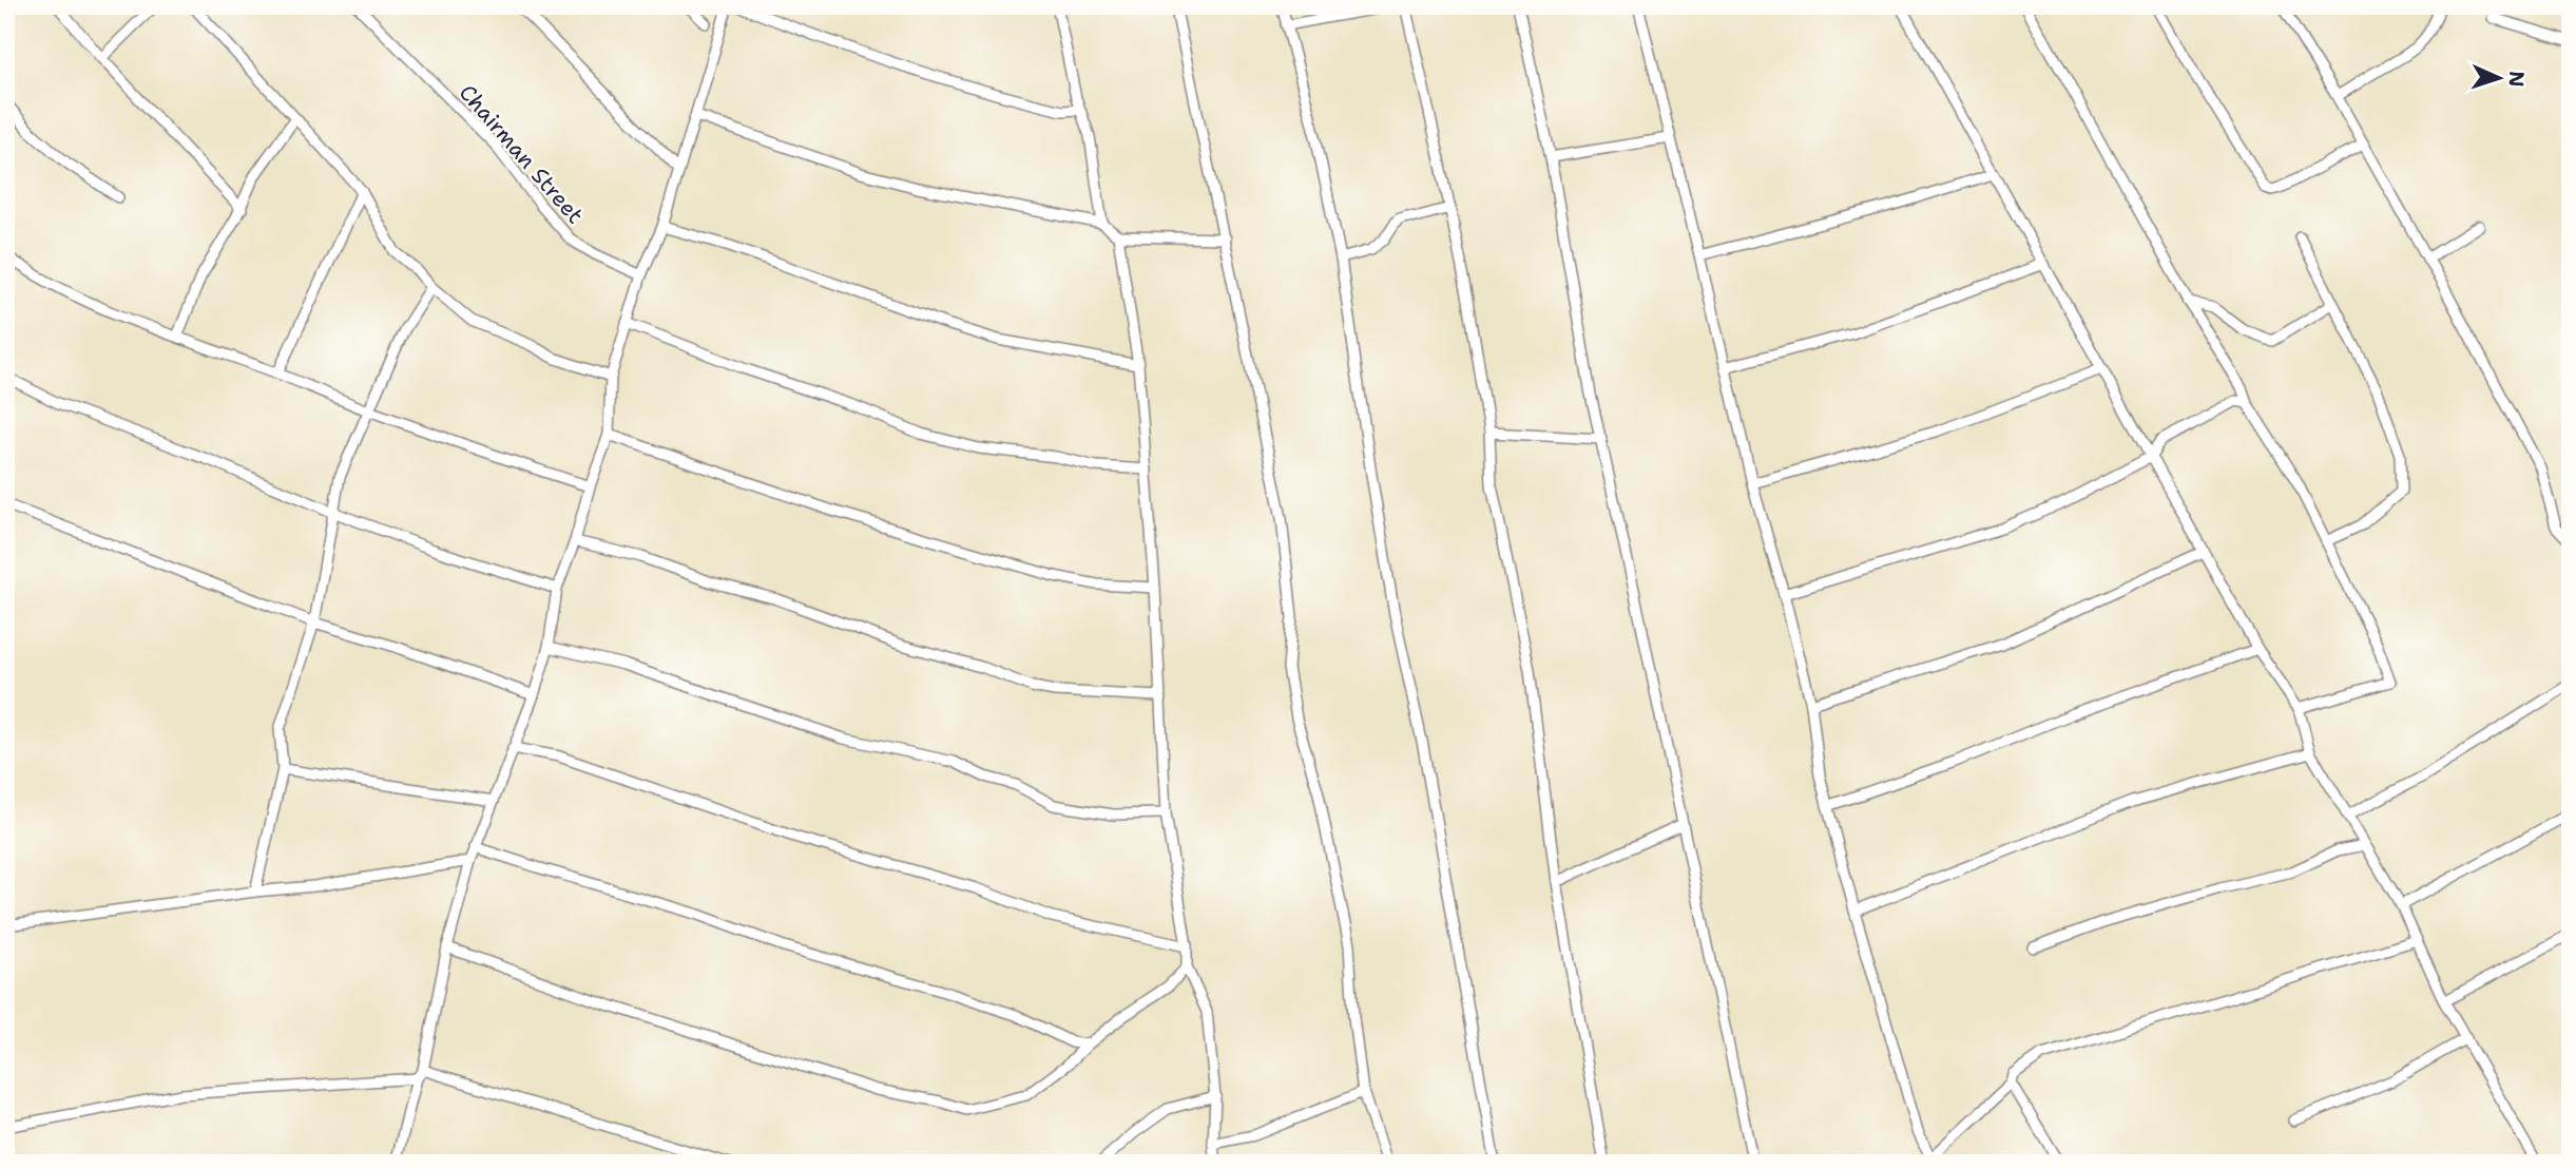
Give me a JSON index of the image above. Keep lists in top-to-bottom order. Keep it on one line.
{"streets":{"street":["Chairman Street"]},"north":"right"}
